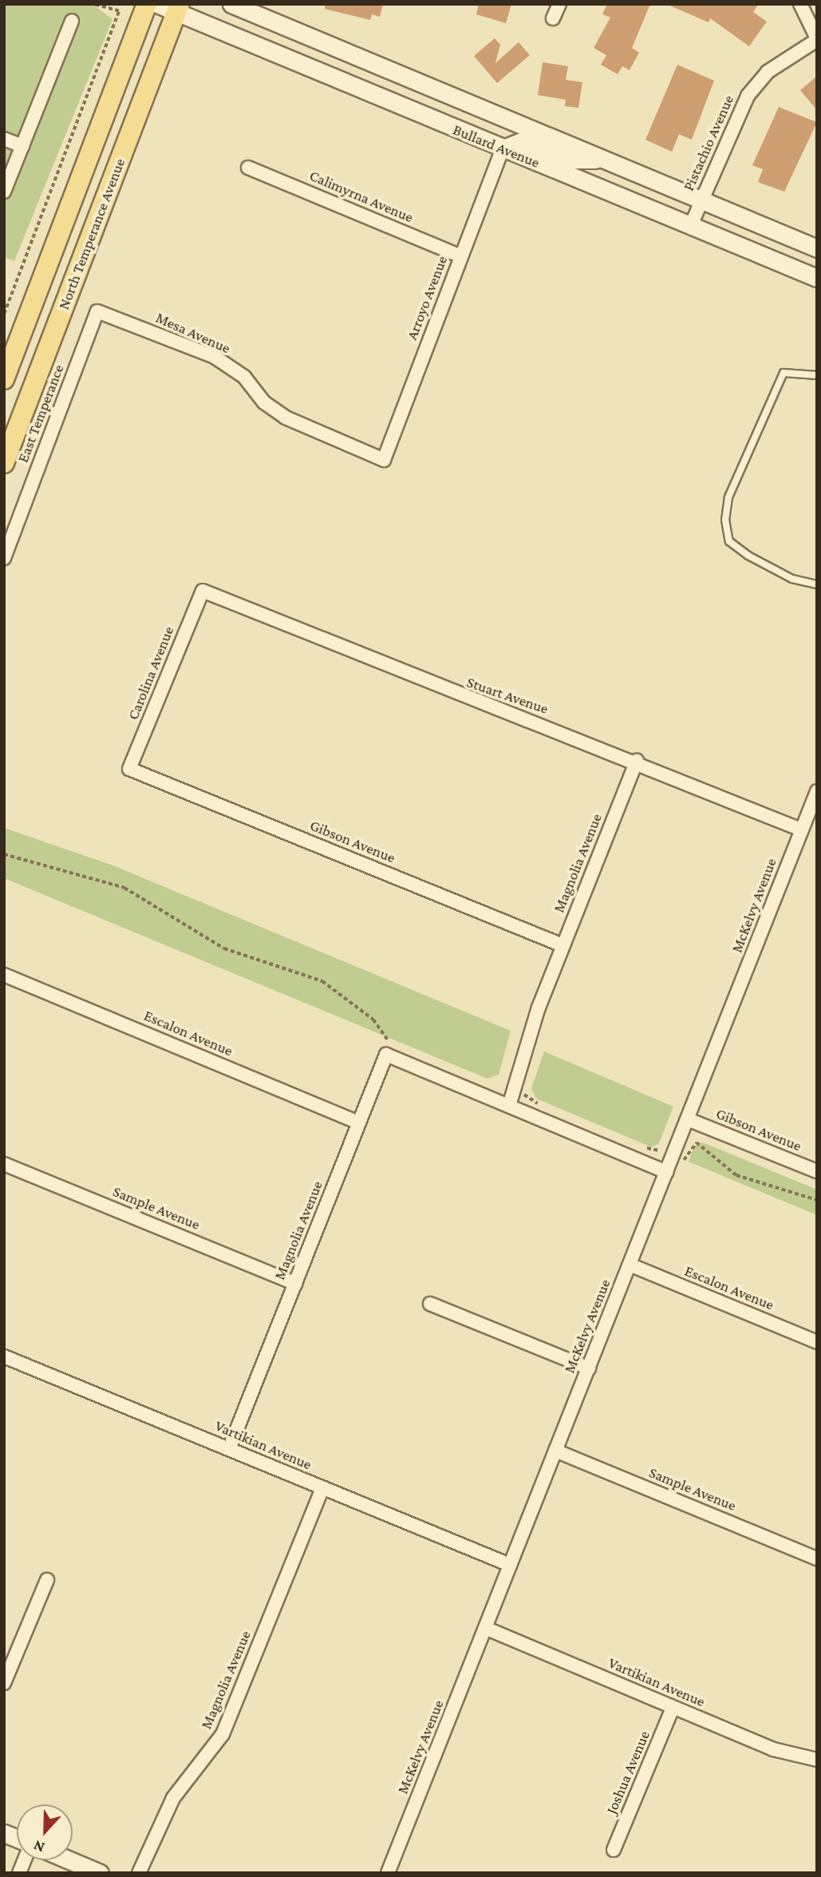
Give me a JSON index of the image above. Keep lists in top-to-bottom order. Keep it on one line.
{"streets":{"main road":["Bullard Avenue","North Temperance Avenue"],"street":["Pistachio Avenue","Calimyrna Avenue","Arroyo Avenue","Mesa Avenue","East Temperance","Carolina Avenue","Stuart Avenue","Gibson Avenue","Magnolia Avenue","McKelvy Avenue","Escalon Avenue","Sample Avenue","Vartikian Avenue","Joshua Avenue"]},"crossings":[["Pistachio Avenue","Bullard Avenue"],["Bullard Avenue","North Temperance Avenue"],["Bullard Avenue","Arroyo Avenue"],["Calimyrna Avenue","Arroyo Avenue"],["Arroyo Avenue","Mesa Avenue"],["Mesa Avenue","East Temperance"],["Carolina Avenue","Stuart Avenue"],["Carolina Avenue","Gibson Avenue"],["Stuart Avenue","Magnolia Avenue"],["Stuart Avenue","McKelvy Avenue"],["Gibson Avenue","Magnolia Avenue"],["Gibson Avenue","McKelvy Avenue"],["Magnolia Avenue","Escalon Avenue"],["Magnolia Avenue","Sample Avenue"],["Magnolia Avenue","Vartikian Avenue"],["McKelvy Avenue","Escalon Avenue"],["McKelvy Avenue","Sample Avenue"],["McKelvy Avenue","Vartikian Avenue"],["Vartikian Avenue","Joshua Avenue"]],"north":"bottom"}
